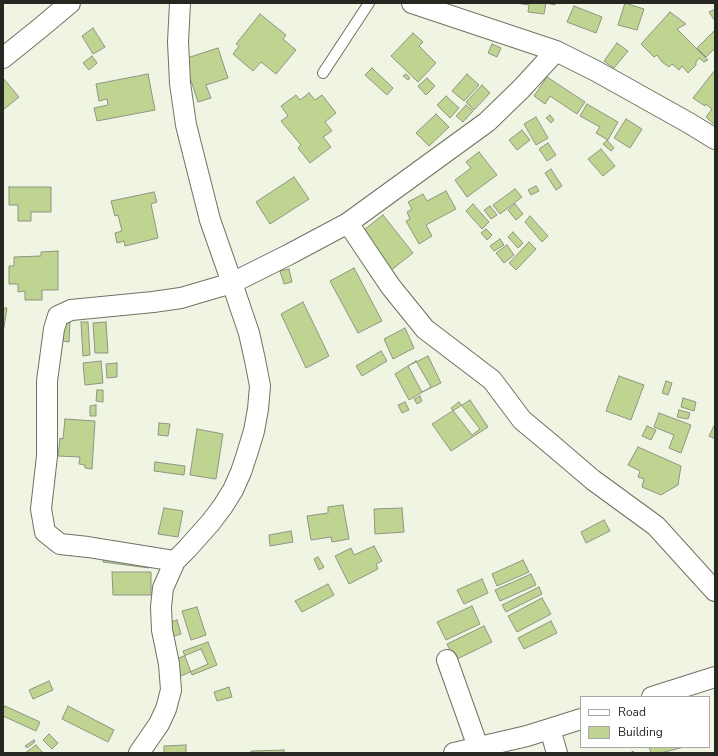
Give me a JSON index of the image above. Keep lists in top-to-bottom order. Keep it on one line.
{"legend":["Road","Building"]}
